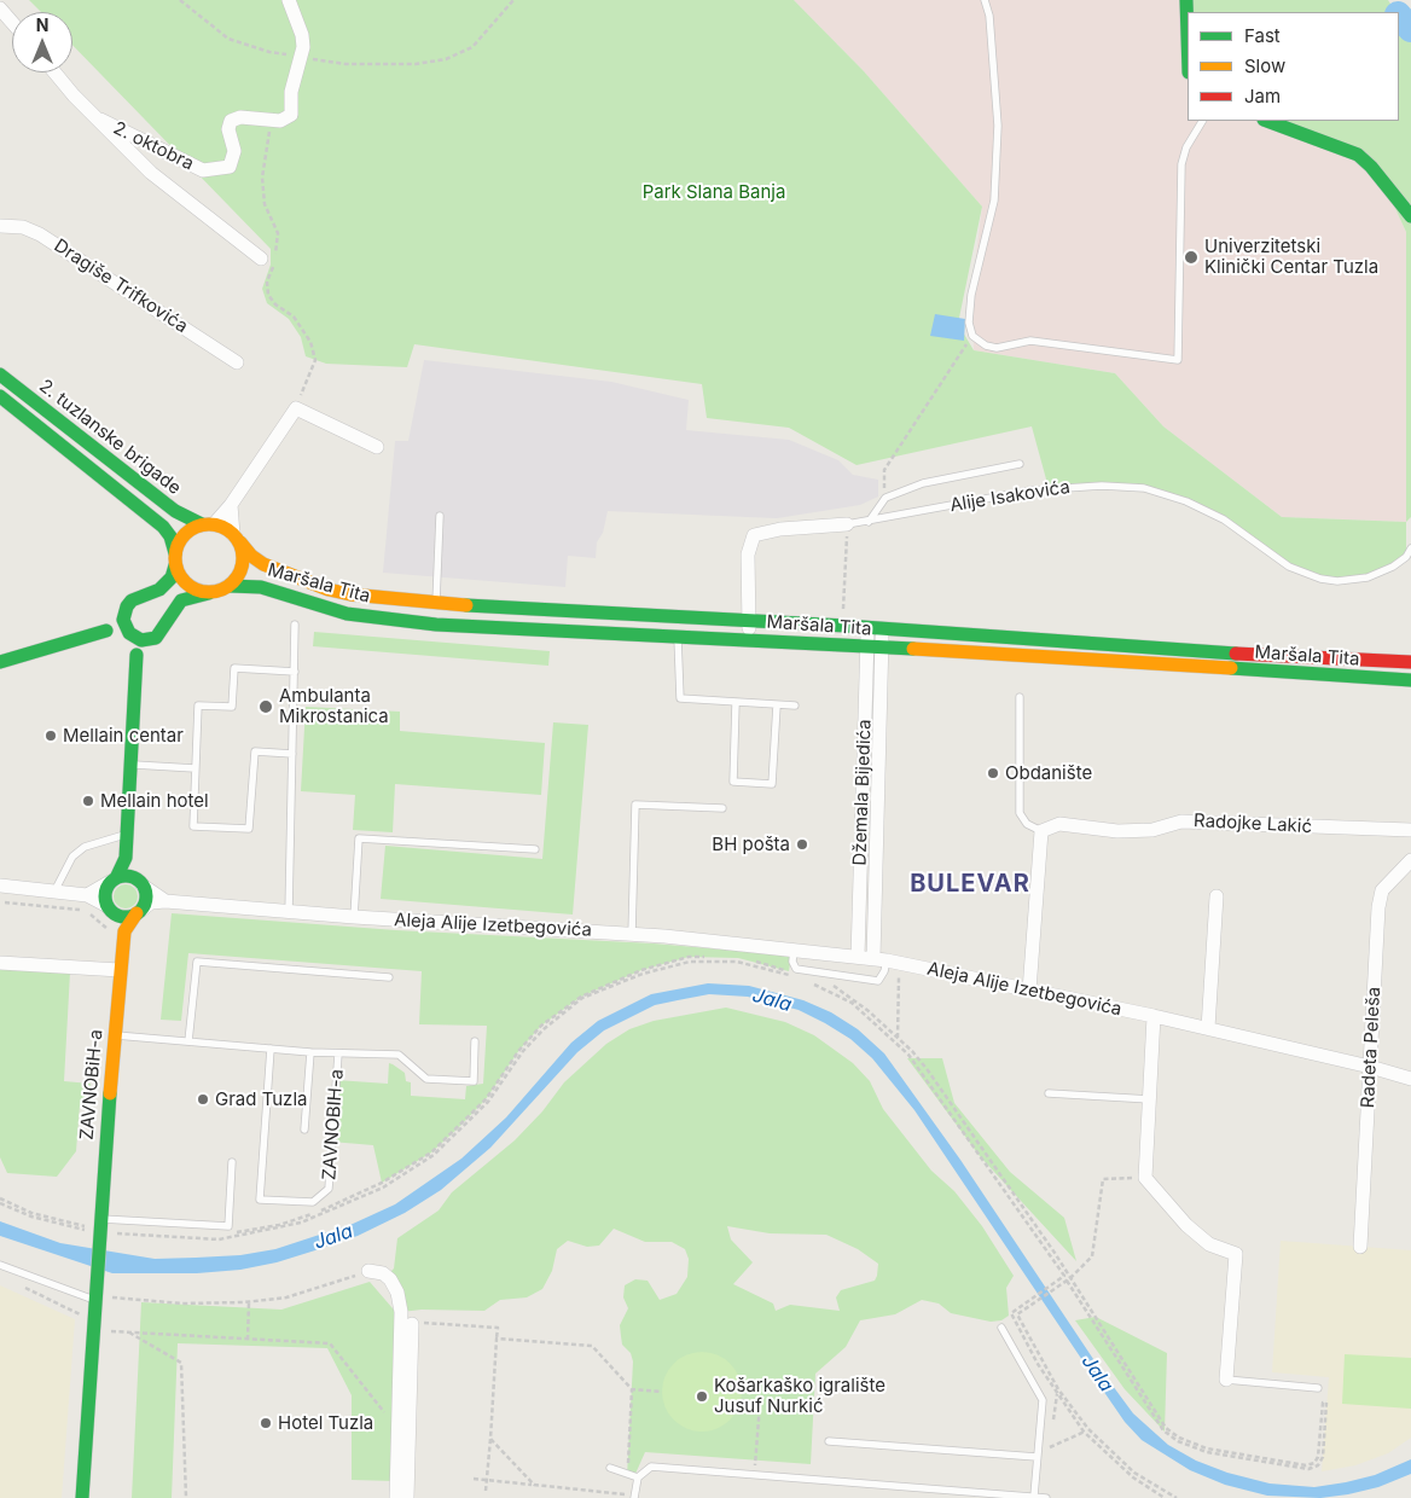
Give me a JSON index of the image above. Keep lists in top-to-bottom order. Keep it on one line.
{"streets":{"main road":["2. tuzlanske brigade","Maršala Tita","ZAVNOBiH-a"],"street":["2. oktobra","Dragiše Trifkovića","Alije Isakovića","Džemala Bijedića","Radojke Lakić","Aleja Alije Izetbegovića","Radeta Peleša"],"lane":["ZAVNOBIH-a"]},"crossings":[["2. tuzlanske brigade","Maršala Tita"],["Alije Isakovića","Maršala Tita"],["Maršala Tita","Džemala Bijedića"],["Džemala Bijedića","Aleja Alije Izetbegovića"],["Aleja Alije Izetbegovića","Radeta Peleša"],["ZAVNOBiH-a","ZAVNOBIH-a"]],"districts":["BULEVAR"],"water":["Jala"],"parks":["Park Slana Banja"],"places":["Univerzitetski Klinički Centar Tuzla","Ambulanta Mikrostanica","Mellain centar","Obdanište","Mellain hotel","BH pošta","Grad Tuzla","Košarkaško igralište Jusuf Nurkić","Hotel Tuzla"],"legend":["Fast","Slow","Jam"],"north":"top"}
